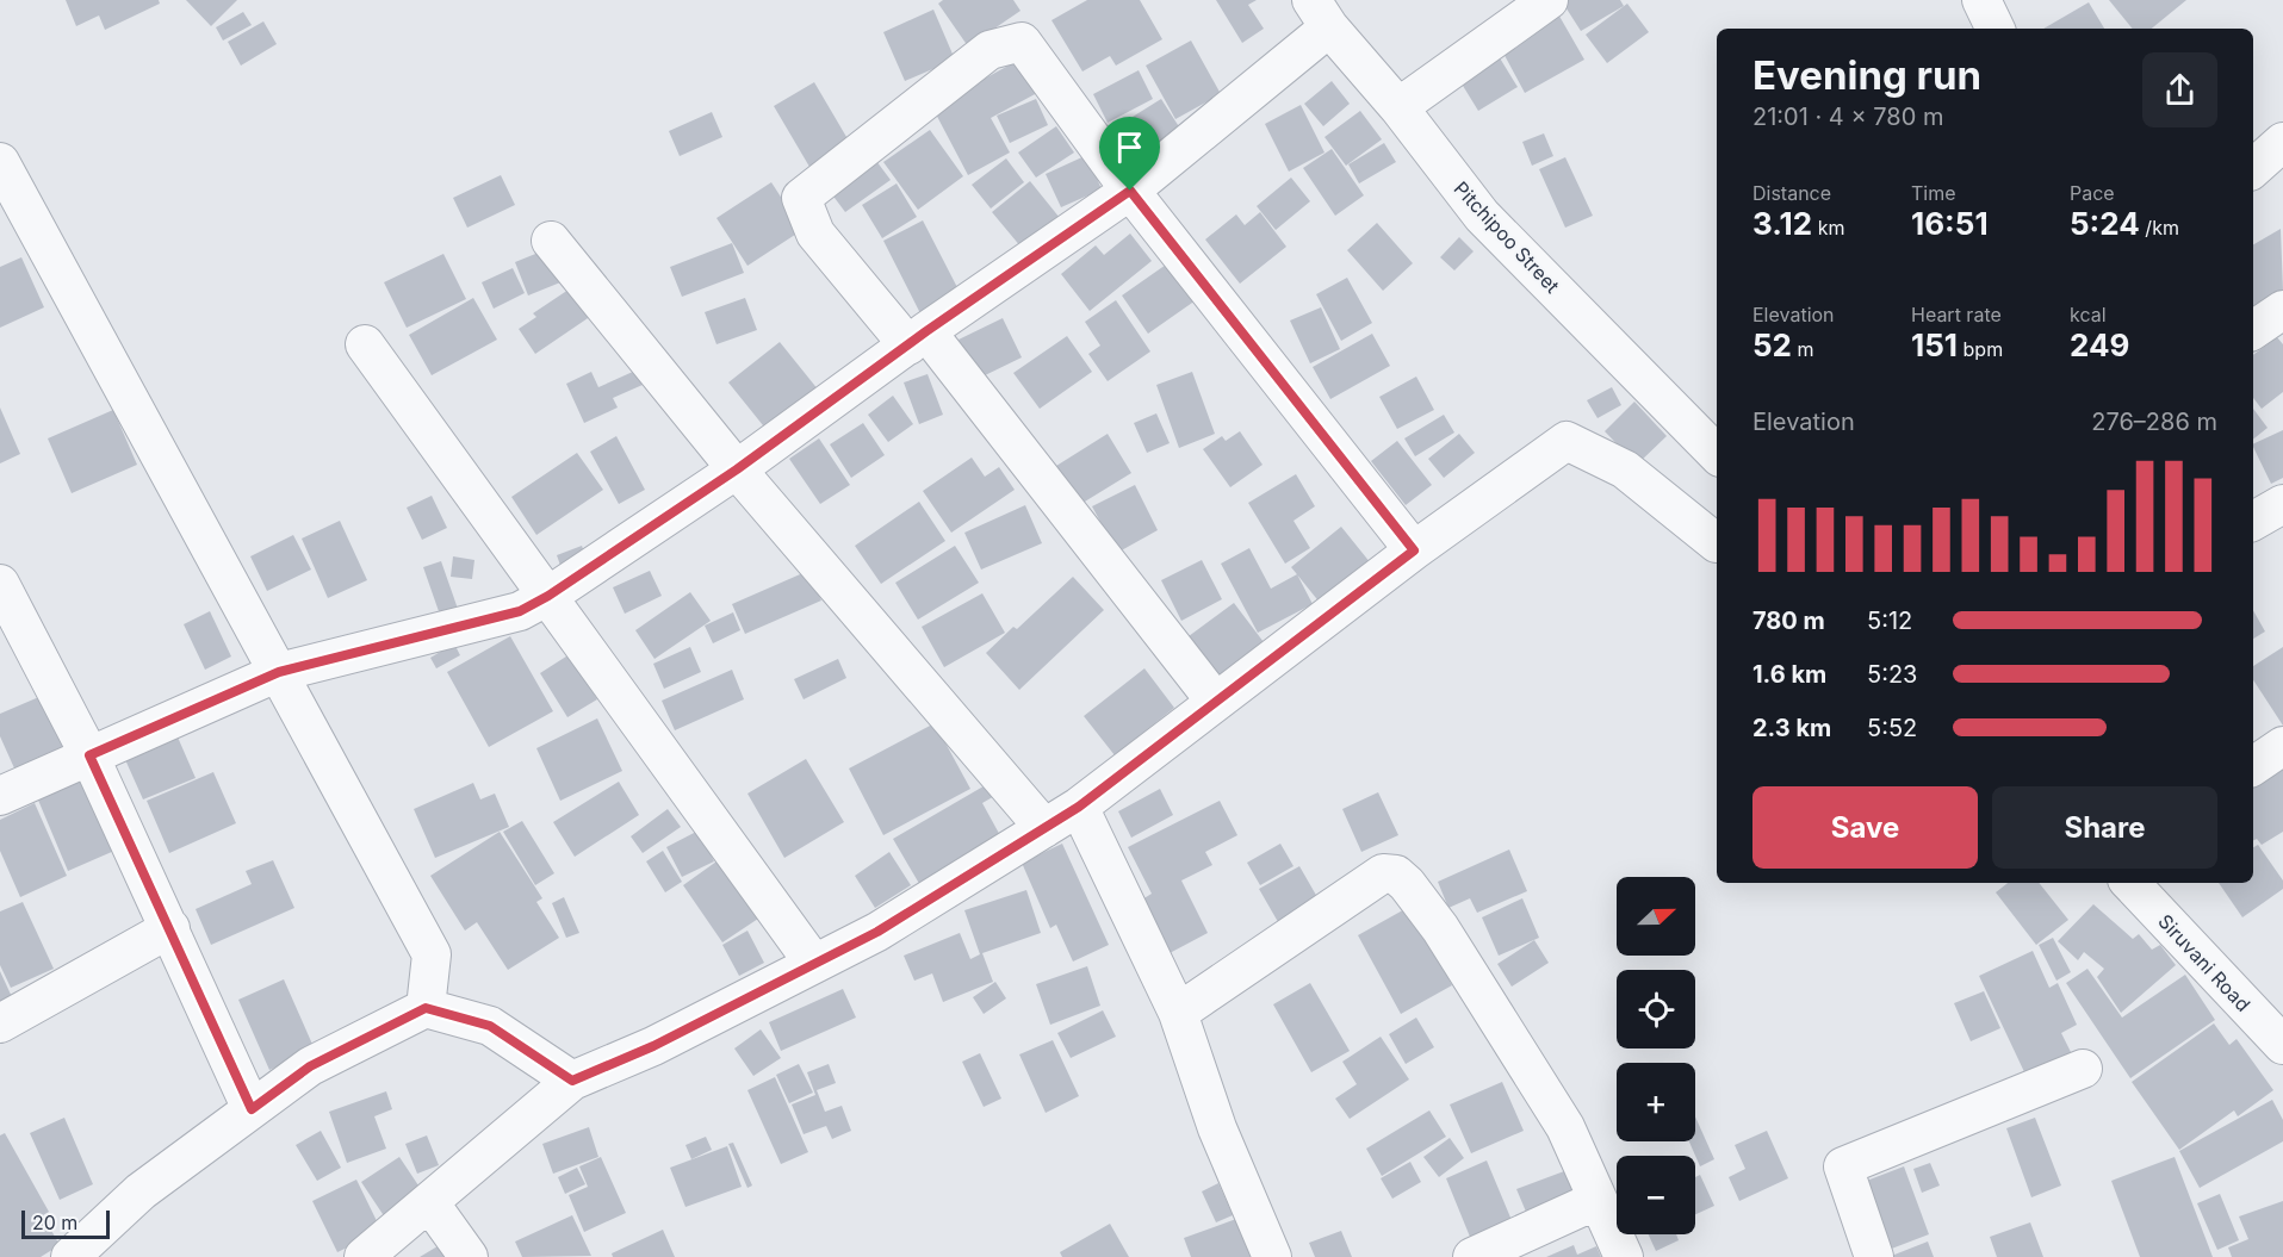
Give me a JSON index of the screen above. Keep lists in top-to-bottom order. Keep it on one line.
{"streets":{"street":["Pitchipoo Street","Siruvani Road"]},"scale_bar":"20 m","north":"right","page":{"heading":["Evening run","21:01 · 4 × 780 m"],"stats":[["Distance","3.12 km"],["Time","16:51"],["Pace","5:24 /km"],["Elevation","52 m"],["Heart rate","151 bpm"],["kcal","249"]],"chart":["Elevation","276–286 m"],"list":[{"name":"780 m","note":"5:12"},{"name":"1.6 km","note":"5:23"},{"name":"2.3 km","note":"5:52"}],"buttons":["Save","Share"],"map_buttons":["+","−"],"scale":"20 m"}}
